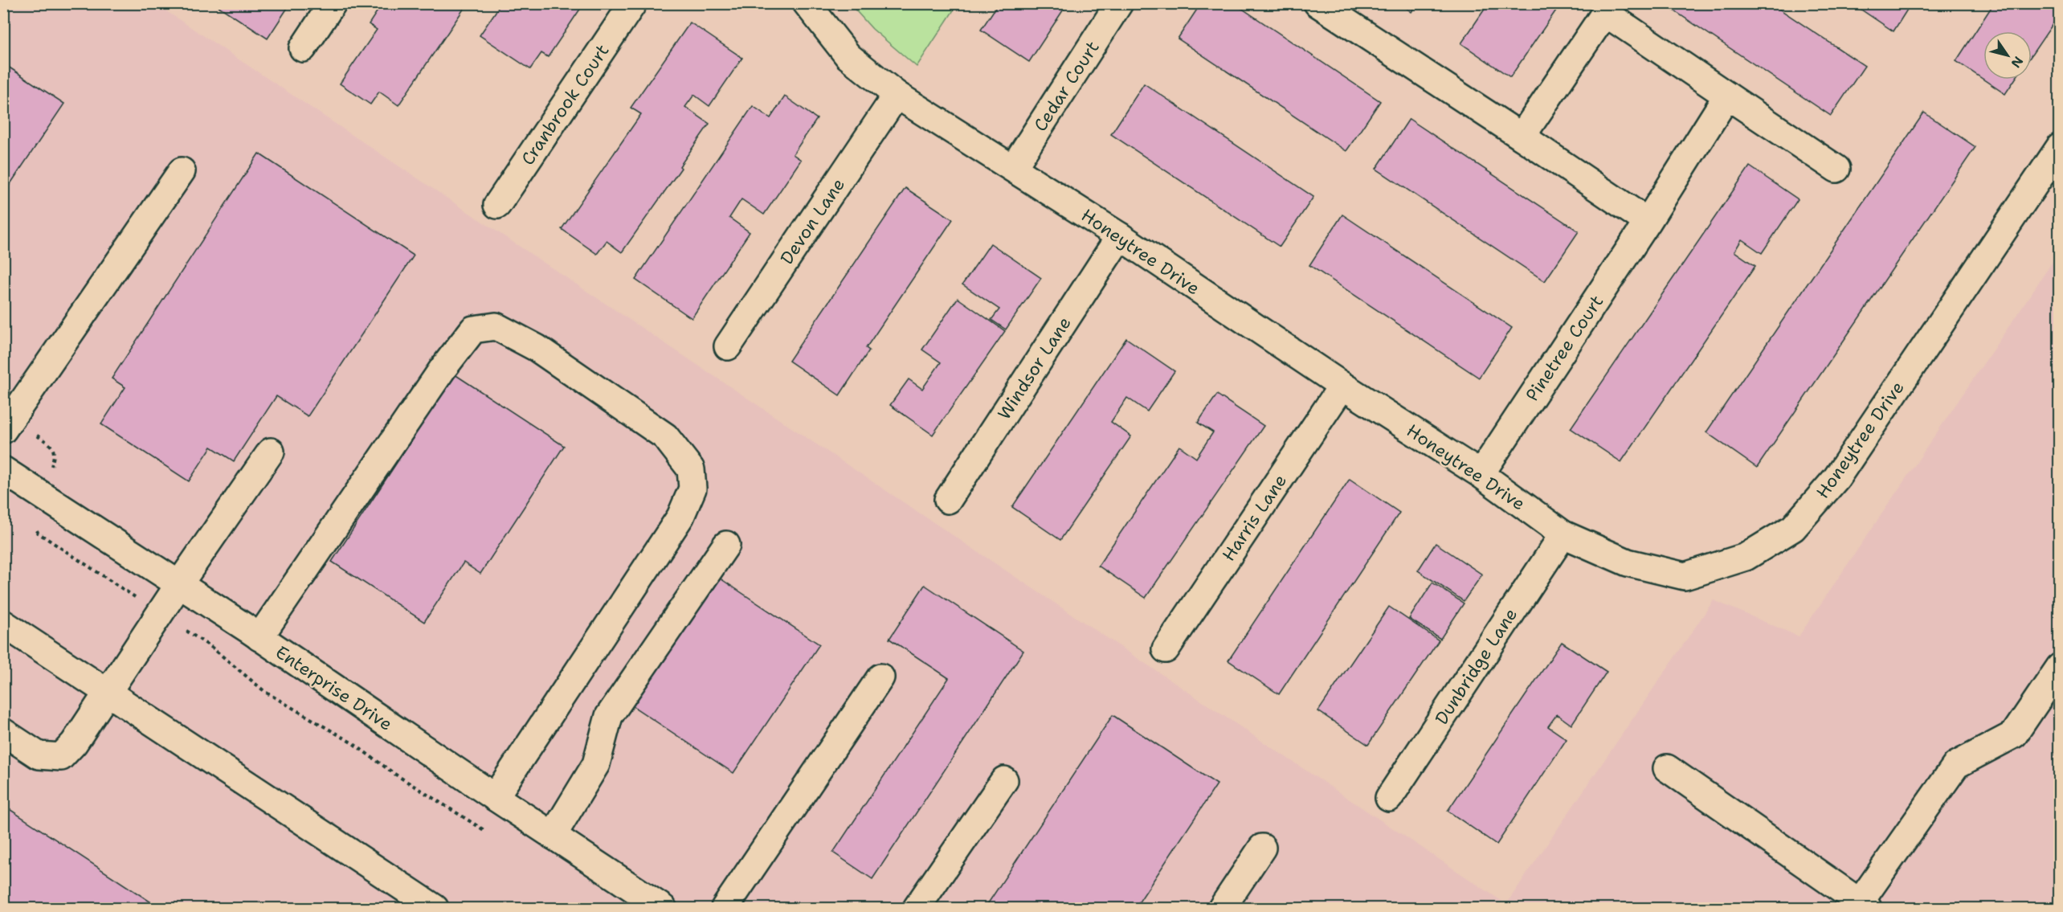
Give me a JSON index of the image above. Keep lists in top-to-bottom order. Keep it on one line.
{"streets":{"street":["Cedar Court","Cranbrook Court","Devon Lane","Honeytree Drive","Pinetree Court","Windsor Lane","Harris Lane","Dunbridge Lane","Enterprise Drive"]},"crossings":[["Cedar Court","Honeytree Drive"],["Devon Lane","Honeytree Drive"],["Honeytree Drive","Pinetree Court"],["Honeytree Drive","Windsor Lane"],["Honeytree Drive","Harris Lane"],["Honeytree Drive","Dunbridge Lane"]],"north":"bottom right"}
